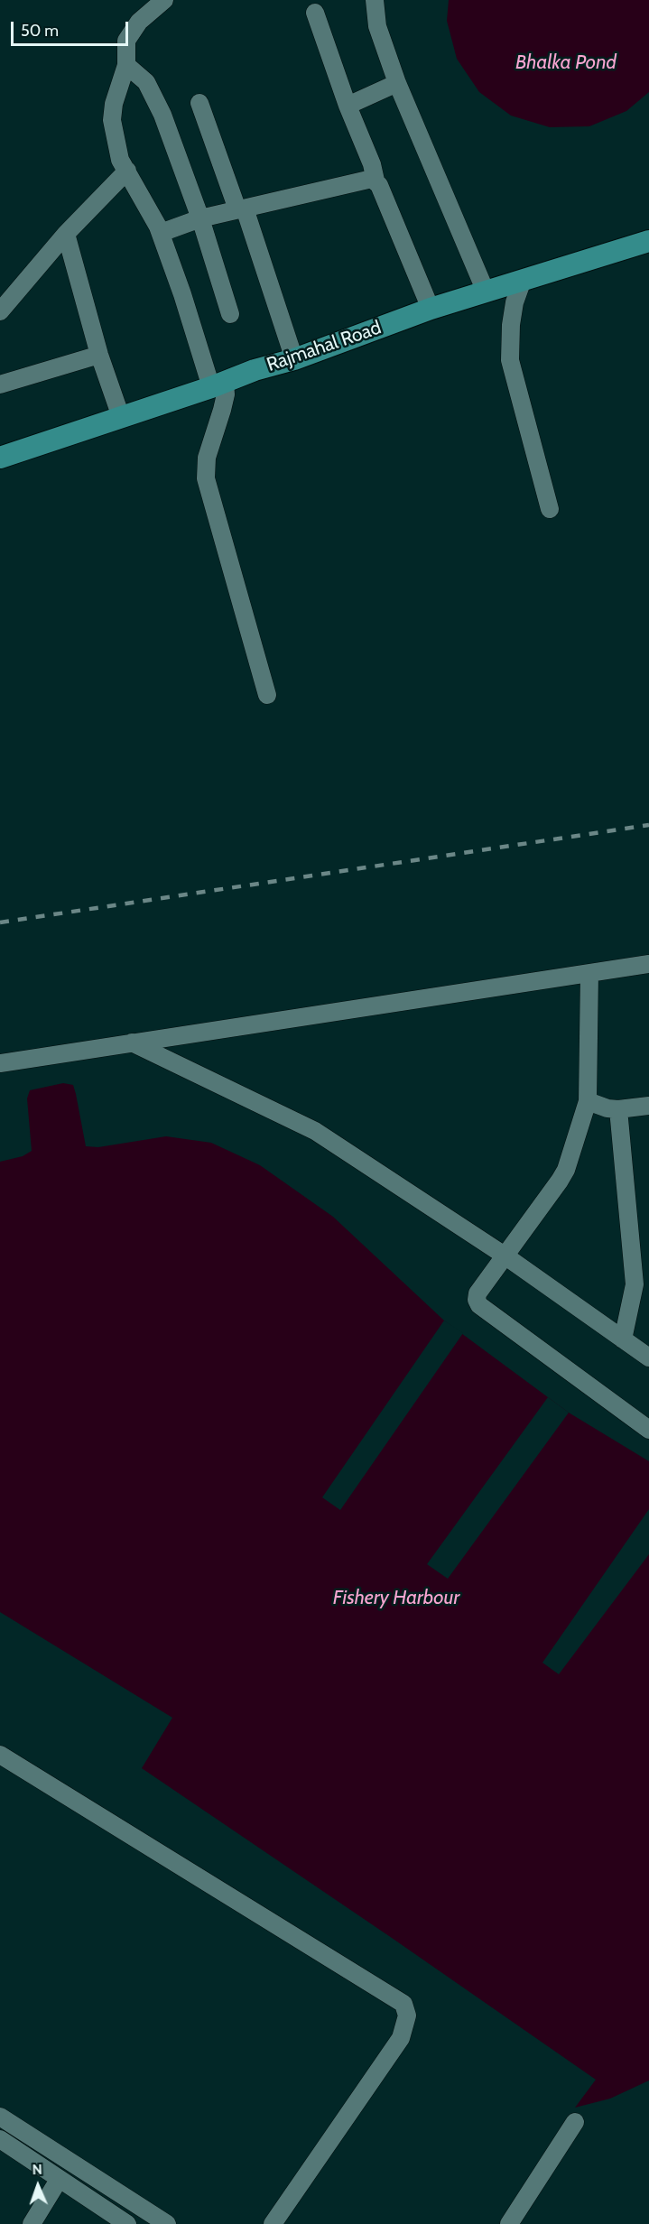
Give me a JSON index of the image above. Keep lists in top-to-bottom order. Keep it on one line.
{"streets":{"main road":["Rajmahal Road"]},"water":["Bhalka Pond","Fishery Harbour"],"scale_bar":"50 m","north":"top"}
